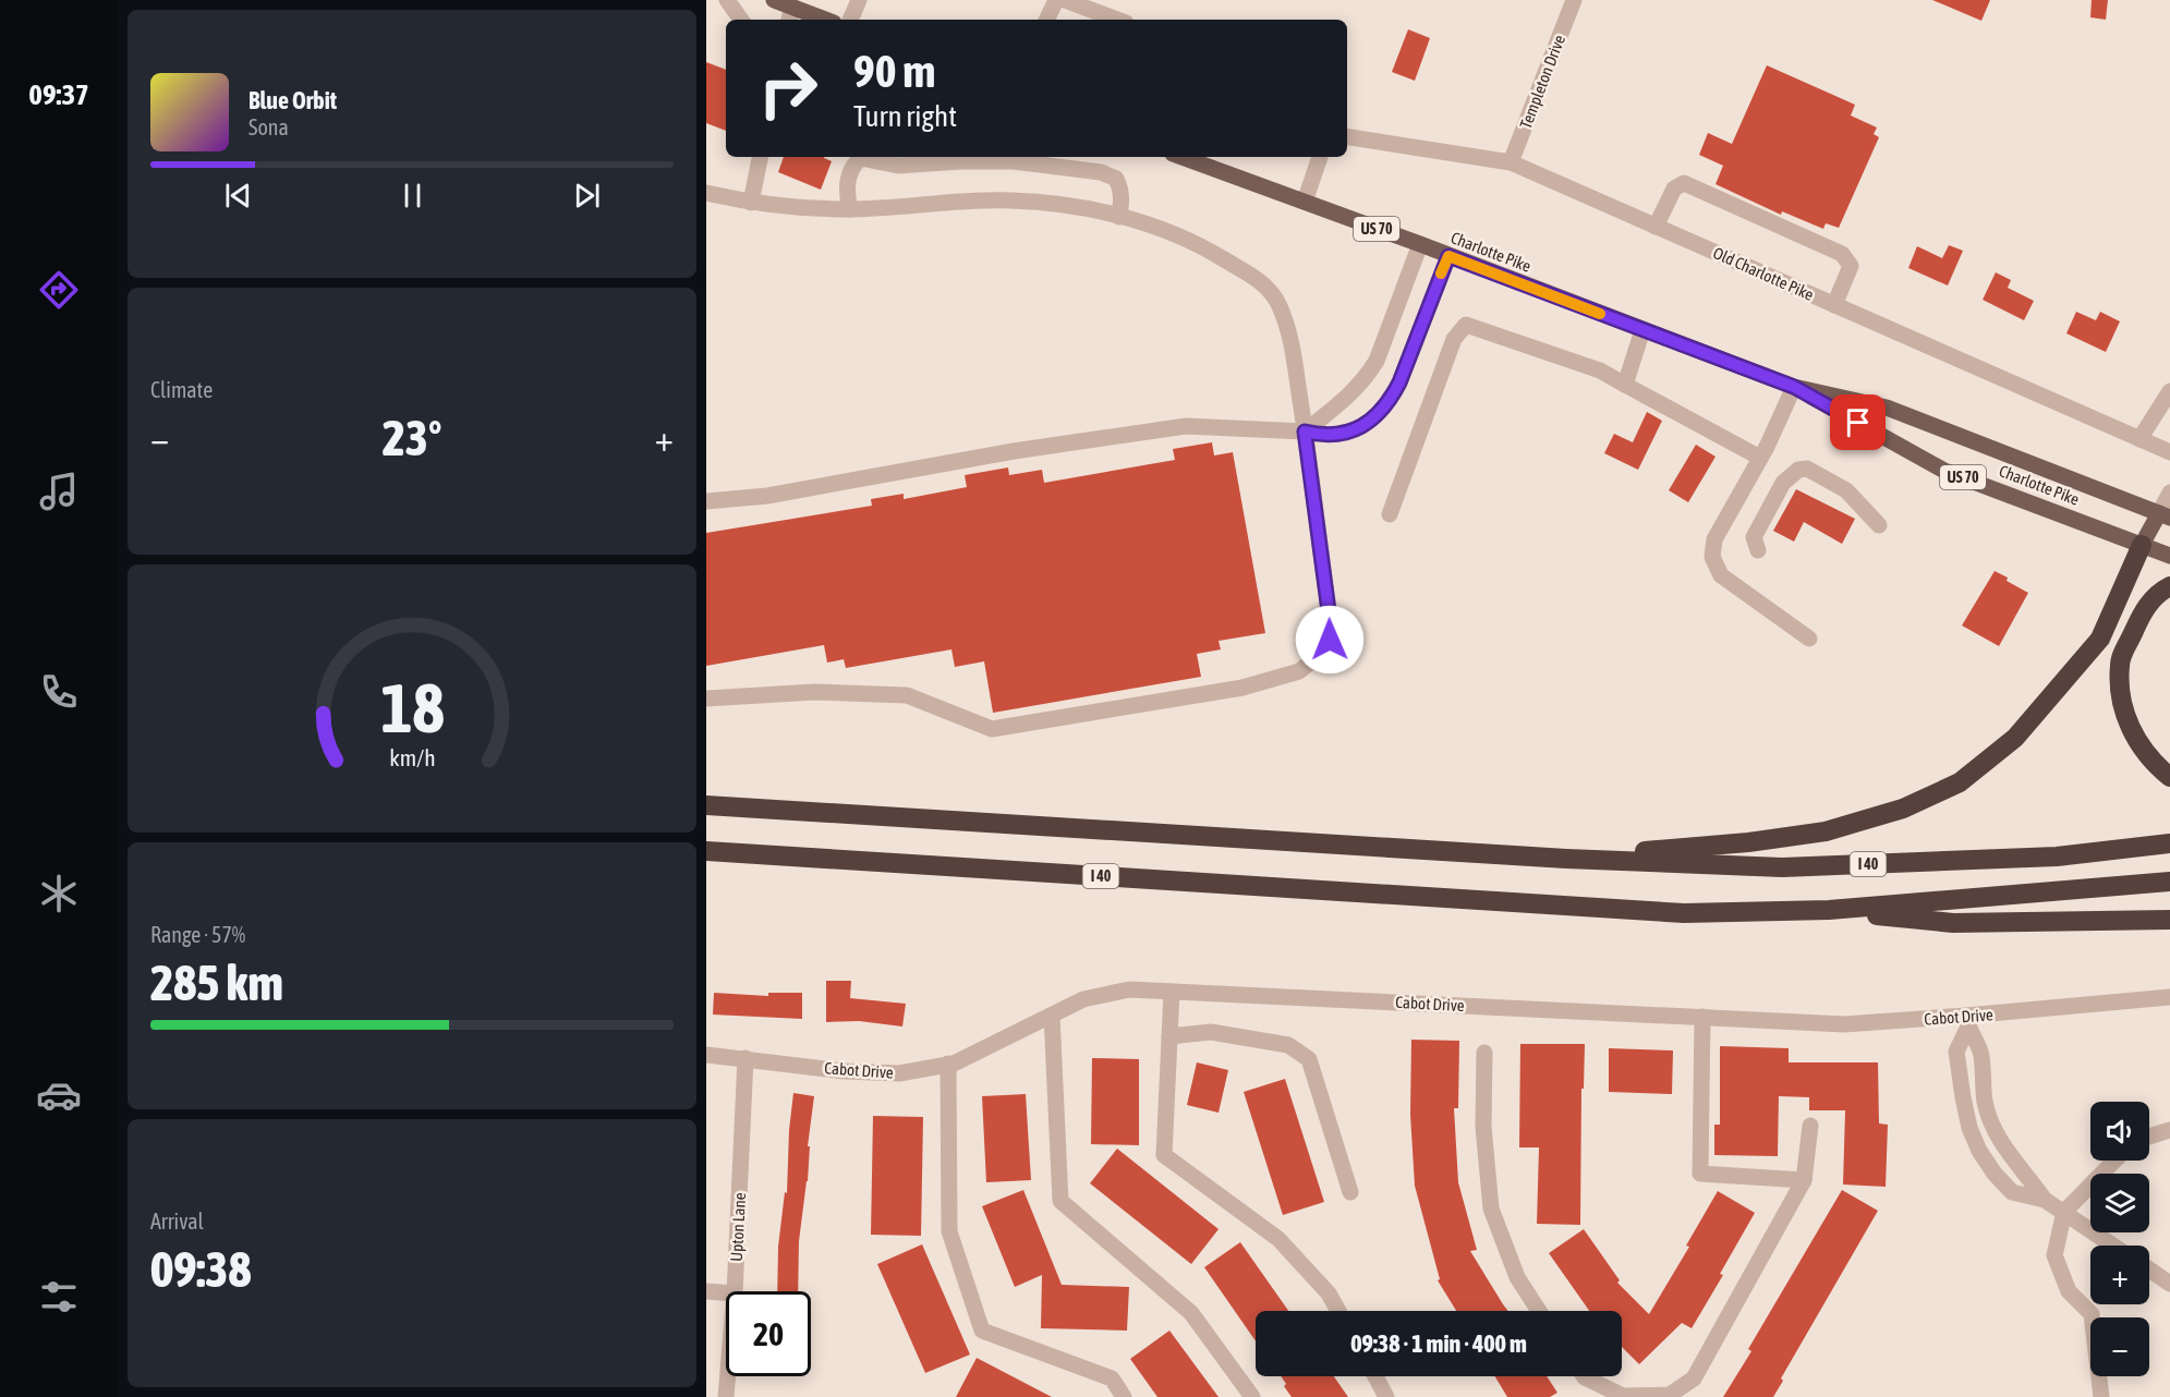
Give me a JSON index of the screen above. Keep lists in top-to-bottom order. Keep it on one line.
{"streets":{"highway":["I 40"],"main road":["US 70","Charlotte Pike"],"street":["Templeton Drive","Old Charlotte Pike","Cabot Drive","Upton Lane"]},"crossings":[["Templeton Drive","Old Charlotte Pike"],["Cabot Drive","Upton Lane"]],"page":{"tabs":"09:37","turn":["90 m","Turn right"],"song":["Blue Orbit","Sona"],"tile":["Climate",["Range · 57%","285 km"],["Arrival","09:38"]],"heat":["−","23°","+"],"map_buttons":["+","−"],"limit":"20","trip":"09:38 · 1 min · 400 m","gauge":["18","km/h"]}}
